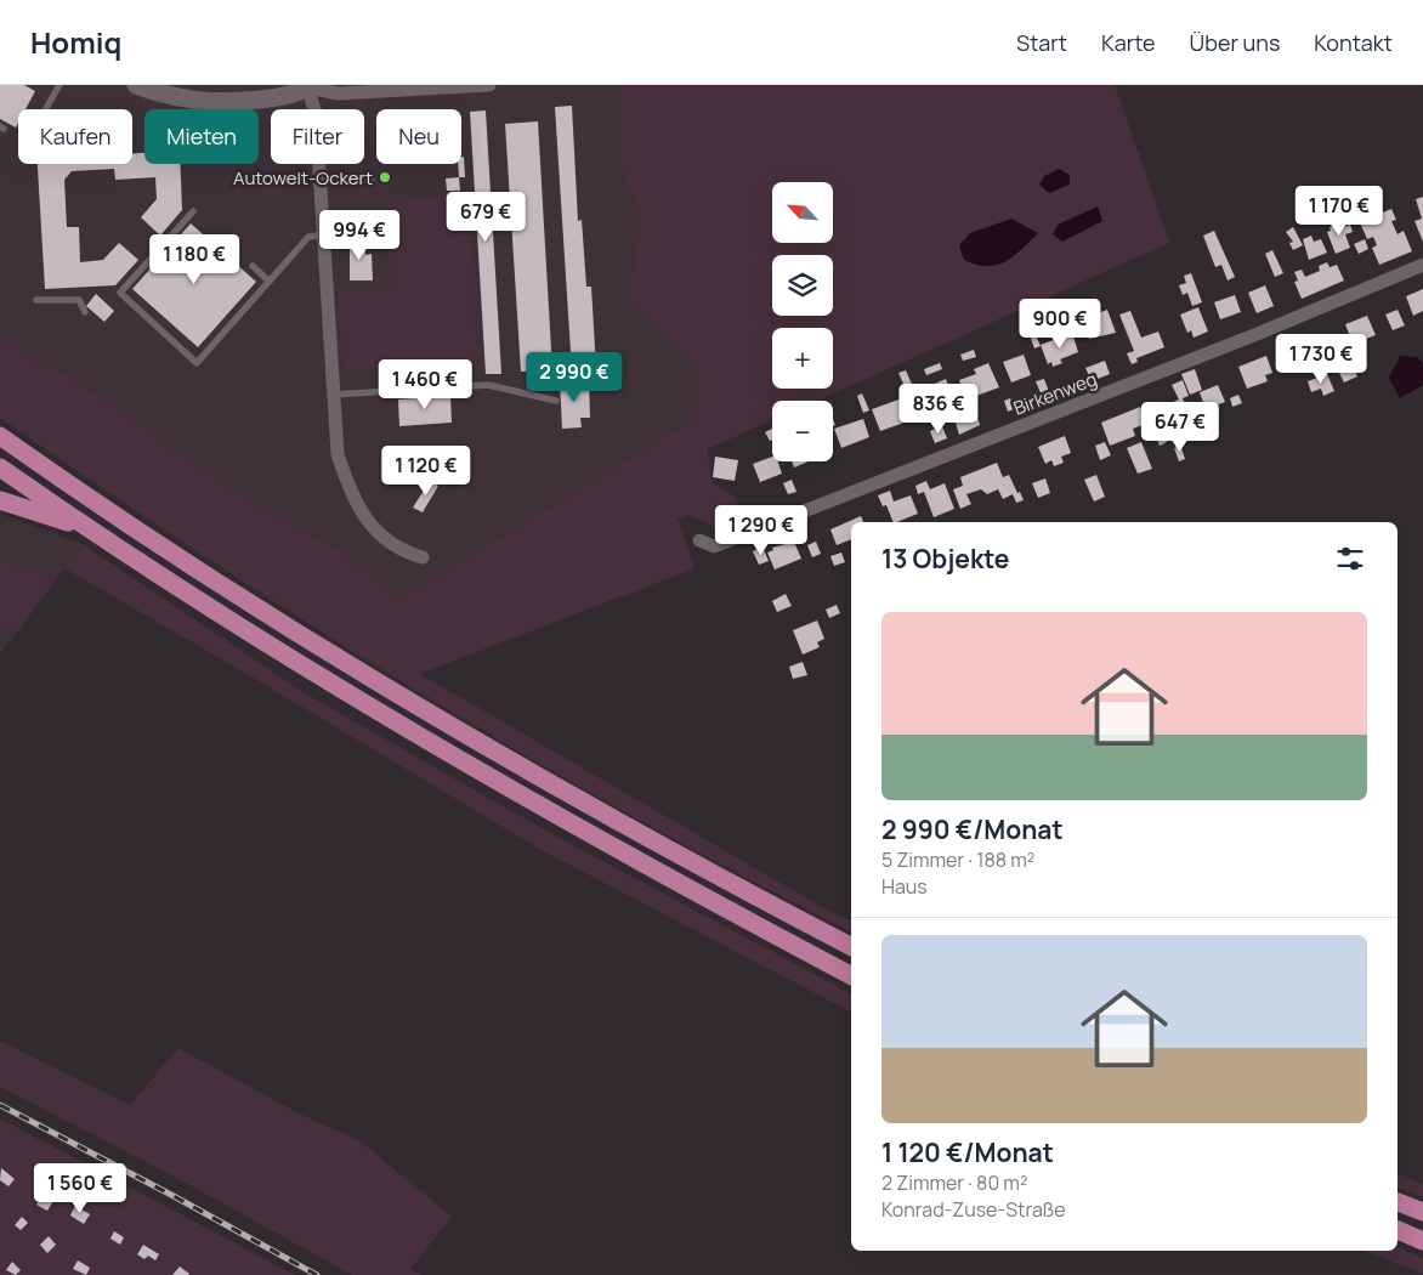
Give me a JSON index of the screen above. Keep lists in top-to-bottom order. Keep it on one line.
{"streets":{"street":["Birkenweg"]},"places":["Autowelt-Ockert"],"north":"top left","page":{"header":"Homiq","nav":["Start","Karte","Über uns","Kontakt"],"chip":["Kaufen","Mieten","Filter","Neu"],"map_buttons":["+","−"],"price":["1 170 €","679 €","994 €","1 180 €","900 €","1 730 €","2 990 €","1 460 €","836 €","647 €","1 120 €","1 290 €","1 560 €"],"heading":"13 Objekte","list":[{"name":"2 990 €/Monat","note":"5 Zimmer · 188 m² · Haus"},{"name":"1 120 €/Monat","note":"2 Zimmer · 80 m² · Konrad-Zuse-Straße"}]}}
